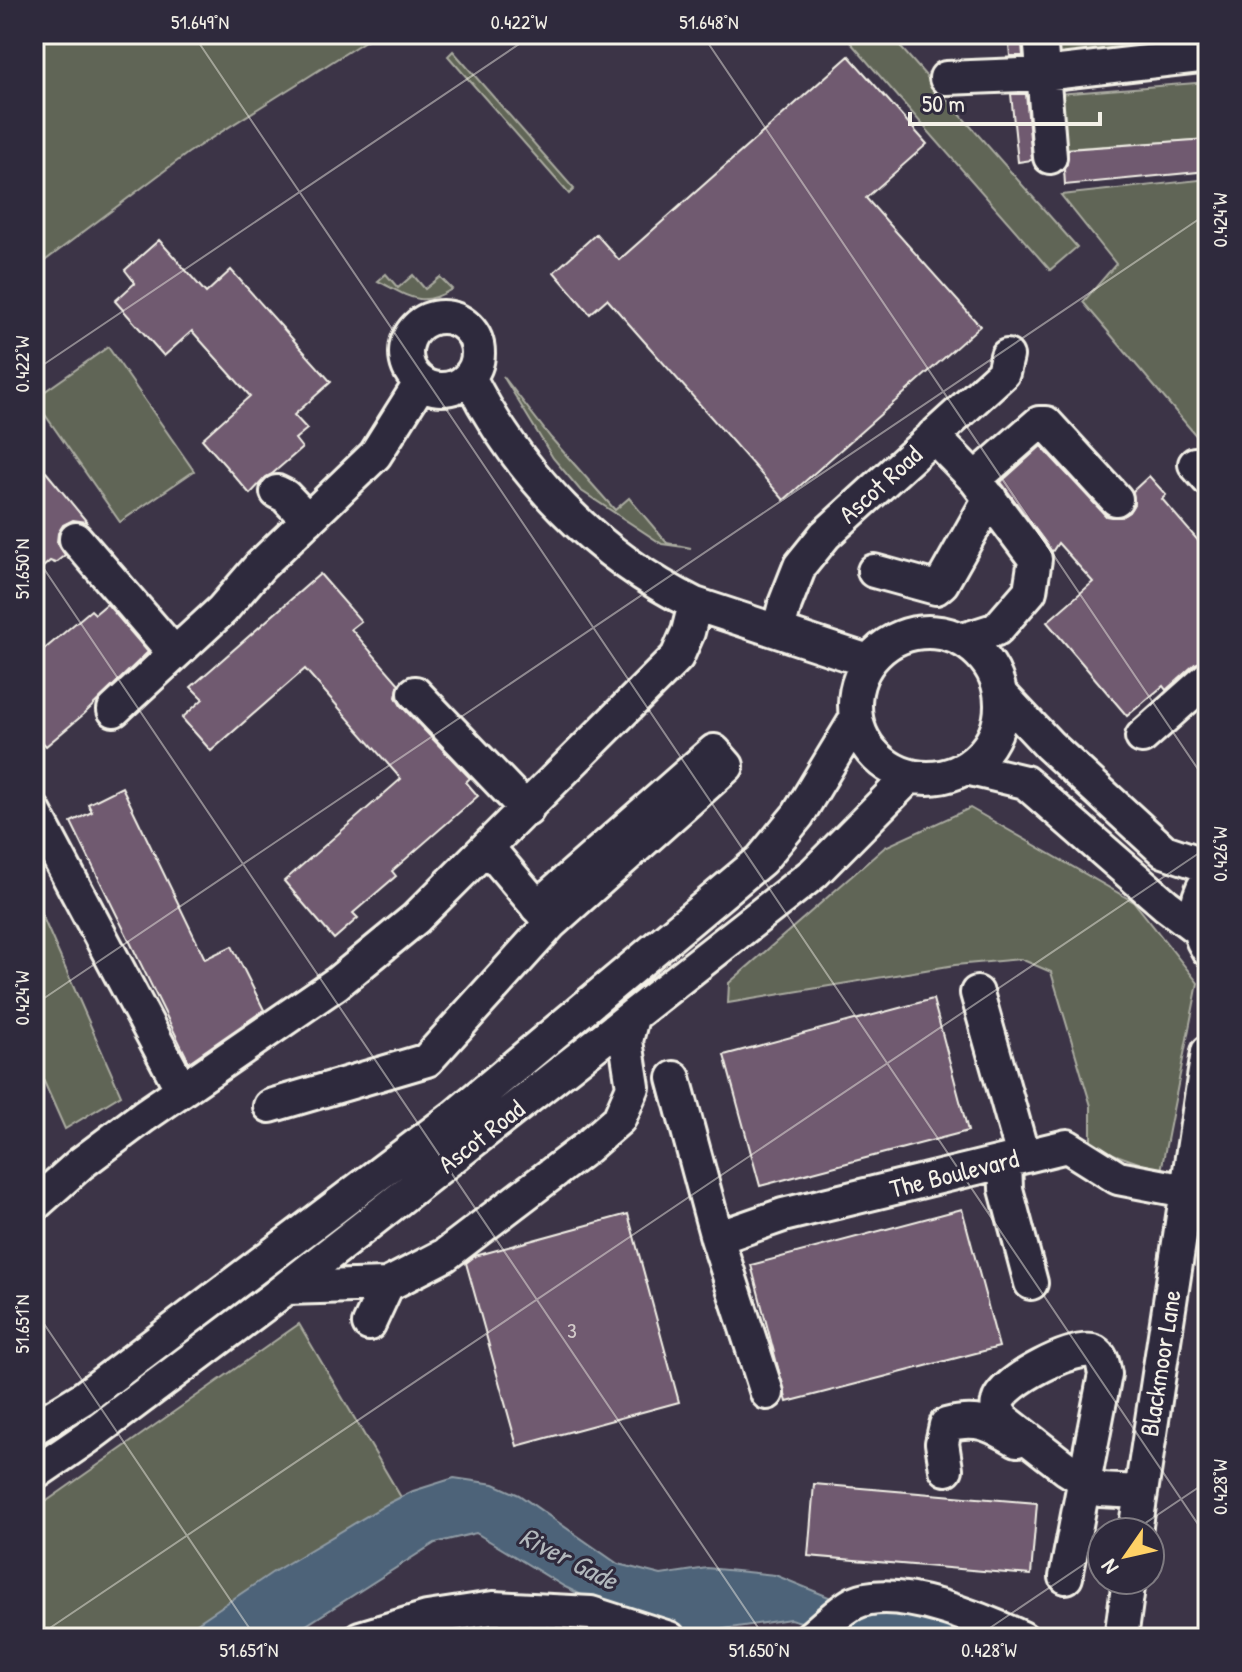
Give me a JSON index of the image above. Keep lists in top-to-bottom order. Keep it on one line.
{"streets":{"street":["Ascot Road","The Boulevard","Blackmoor Lane"]},"crossings":[["The Boulevard","Blackmoor Lane"]],"water":["River Gade"],"house_numbers":["3"],"scale_bar":"50 m","north":"bottom left","coordinates":["51.649°N","0.422°W","51.648°N","0.424°W","51.650°N","0.426°W","51.651°N","0.428°W"]}
